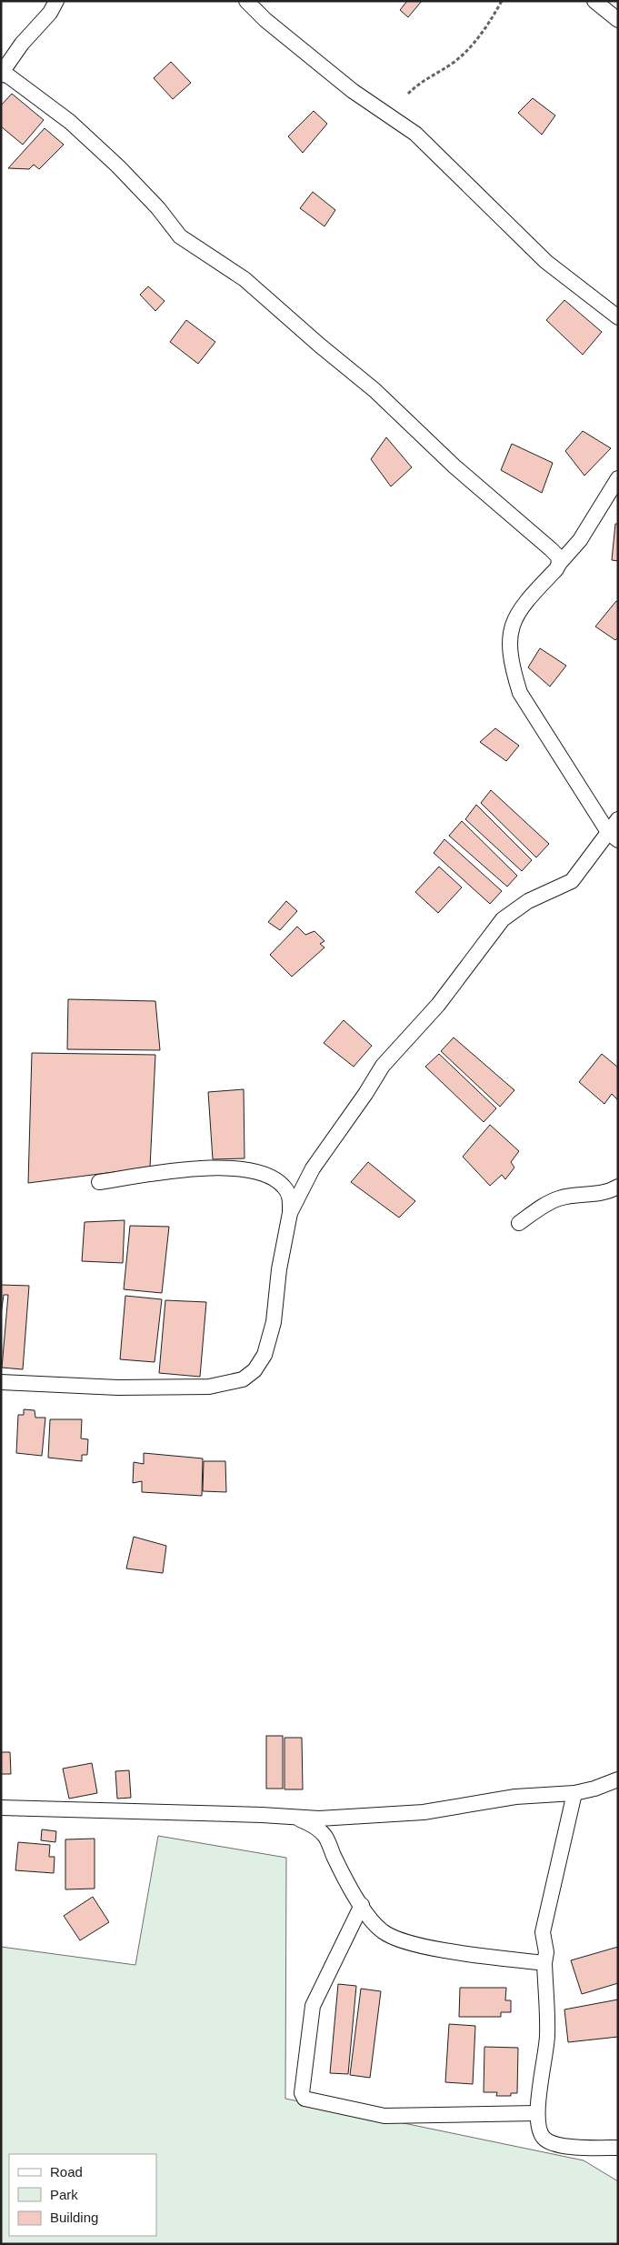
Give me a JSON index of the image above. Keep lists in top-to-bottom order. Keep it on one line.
{"legend":["Road","Park","Building"]}
